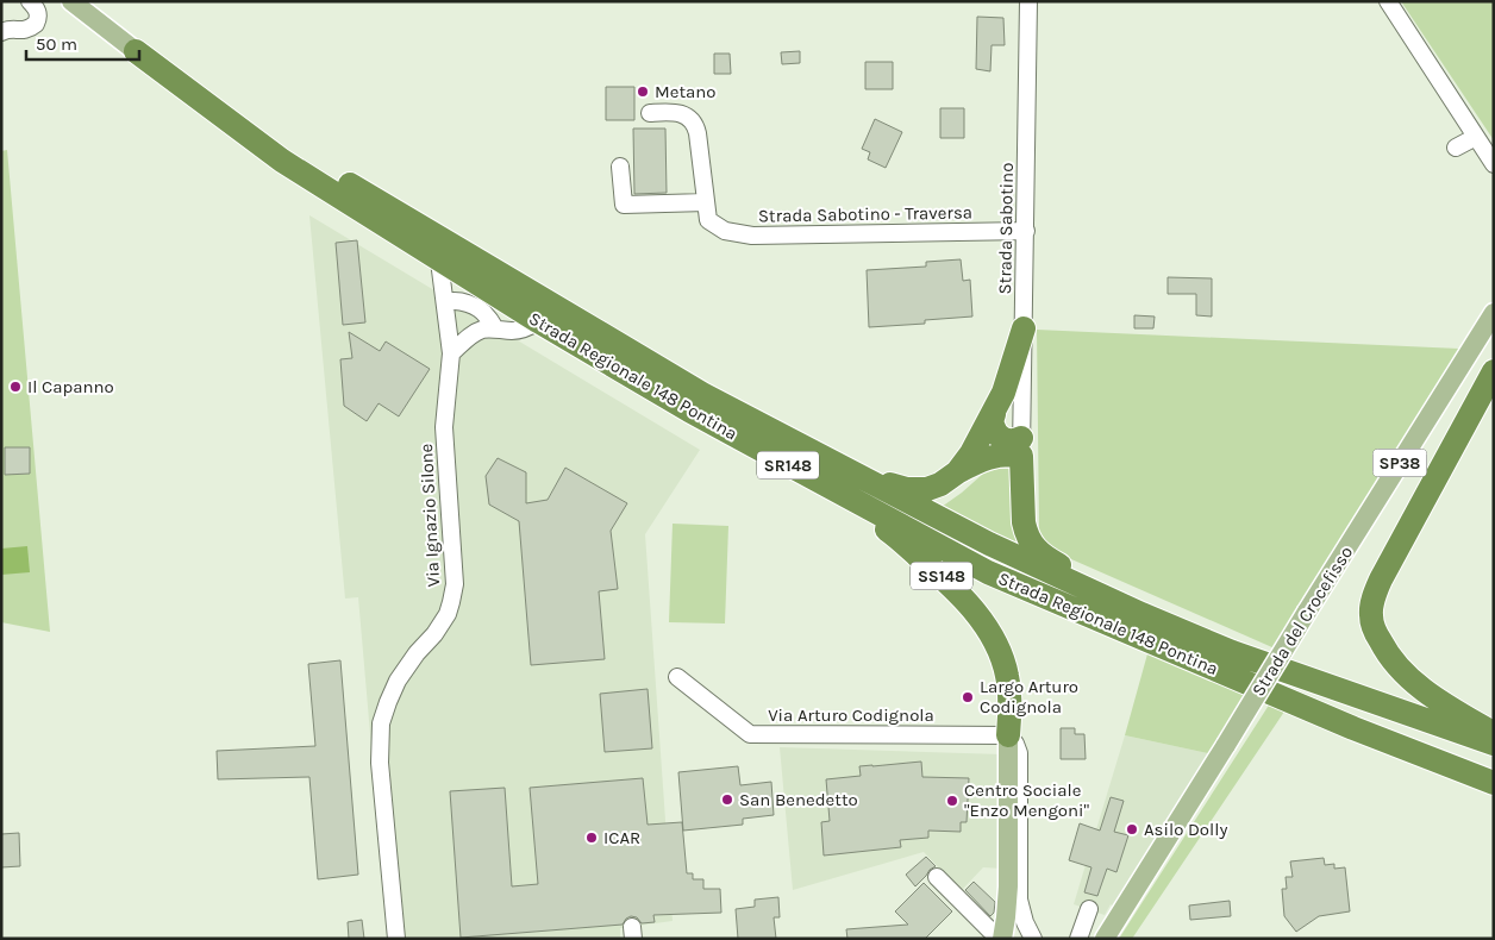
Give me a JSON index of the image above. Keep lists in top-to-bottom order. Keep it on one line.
{"streets":{"highway":["Strada Regionale 148 Pontina","SR148","SS148"],"main road":["SP38","Strada del Crocefisso"],"street":["Strada Sabotino - Traversa","Strada Sabotino","Via Ignazio Silone","Via Arturo Codignola"]},"crossings":[["Strada Sabotino - Traversa","Strada Sabotino"],["Strada Regionale 148 Pontina","Via Ignazio Silone"],["Strada Regionale 148 Pontina","SS148"],["SS148","Via Arturo Codignola"]],"places":["Metano","Il Capanno","Largo Arturo Codignola","San Benedetto","Centro Sociale \"Enzo Mengoni\"","Asilo Dolly","ICAR"],"scale_bar":"50 m"}
